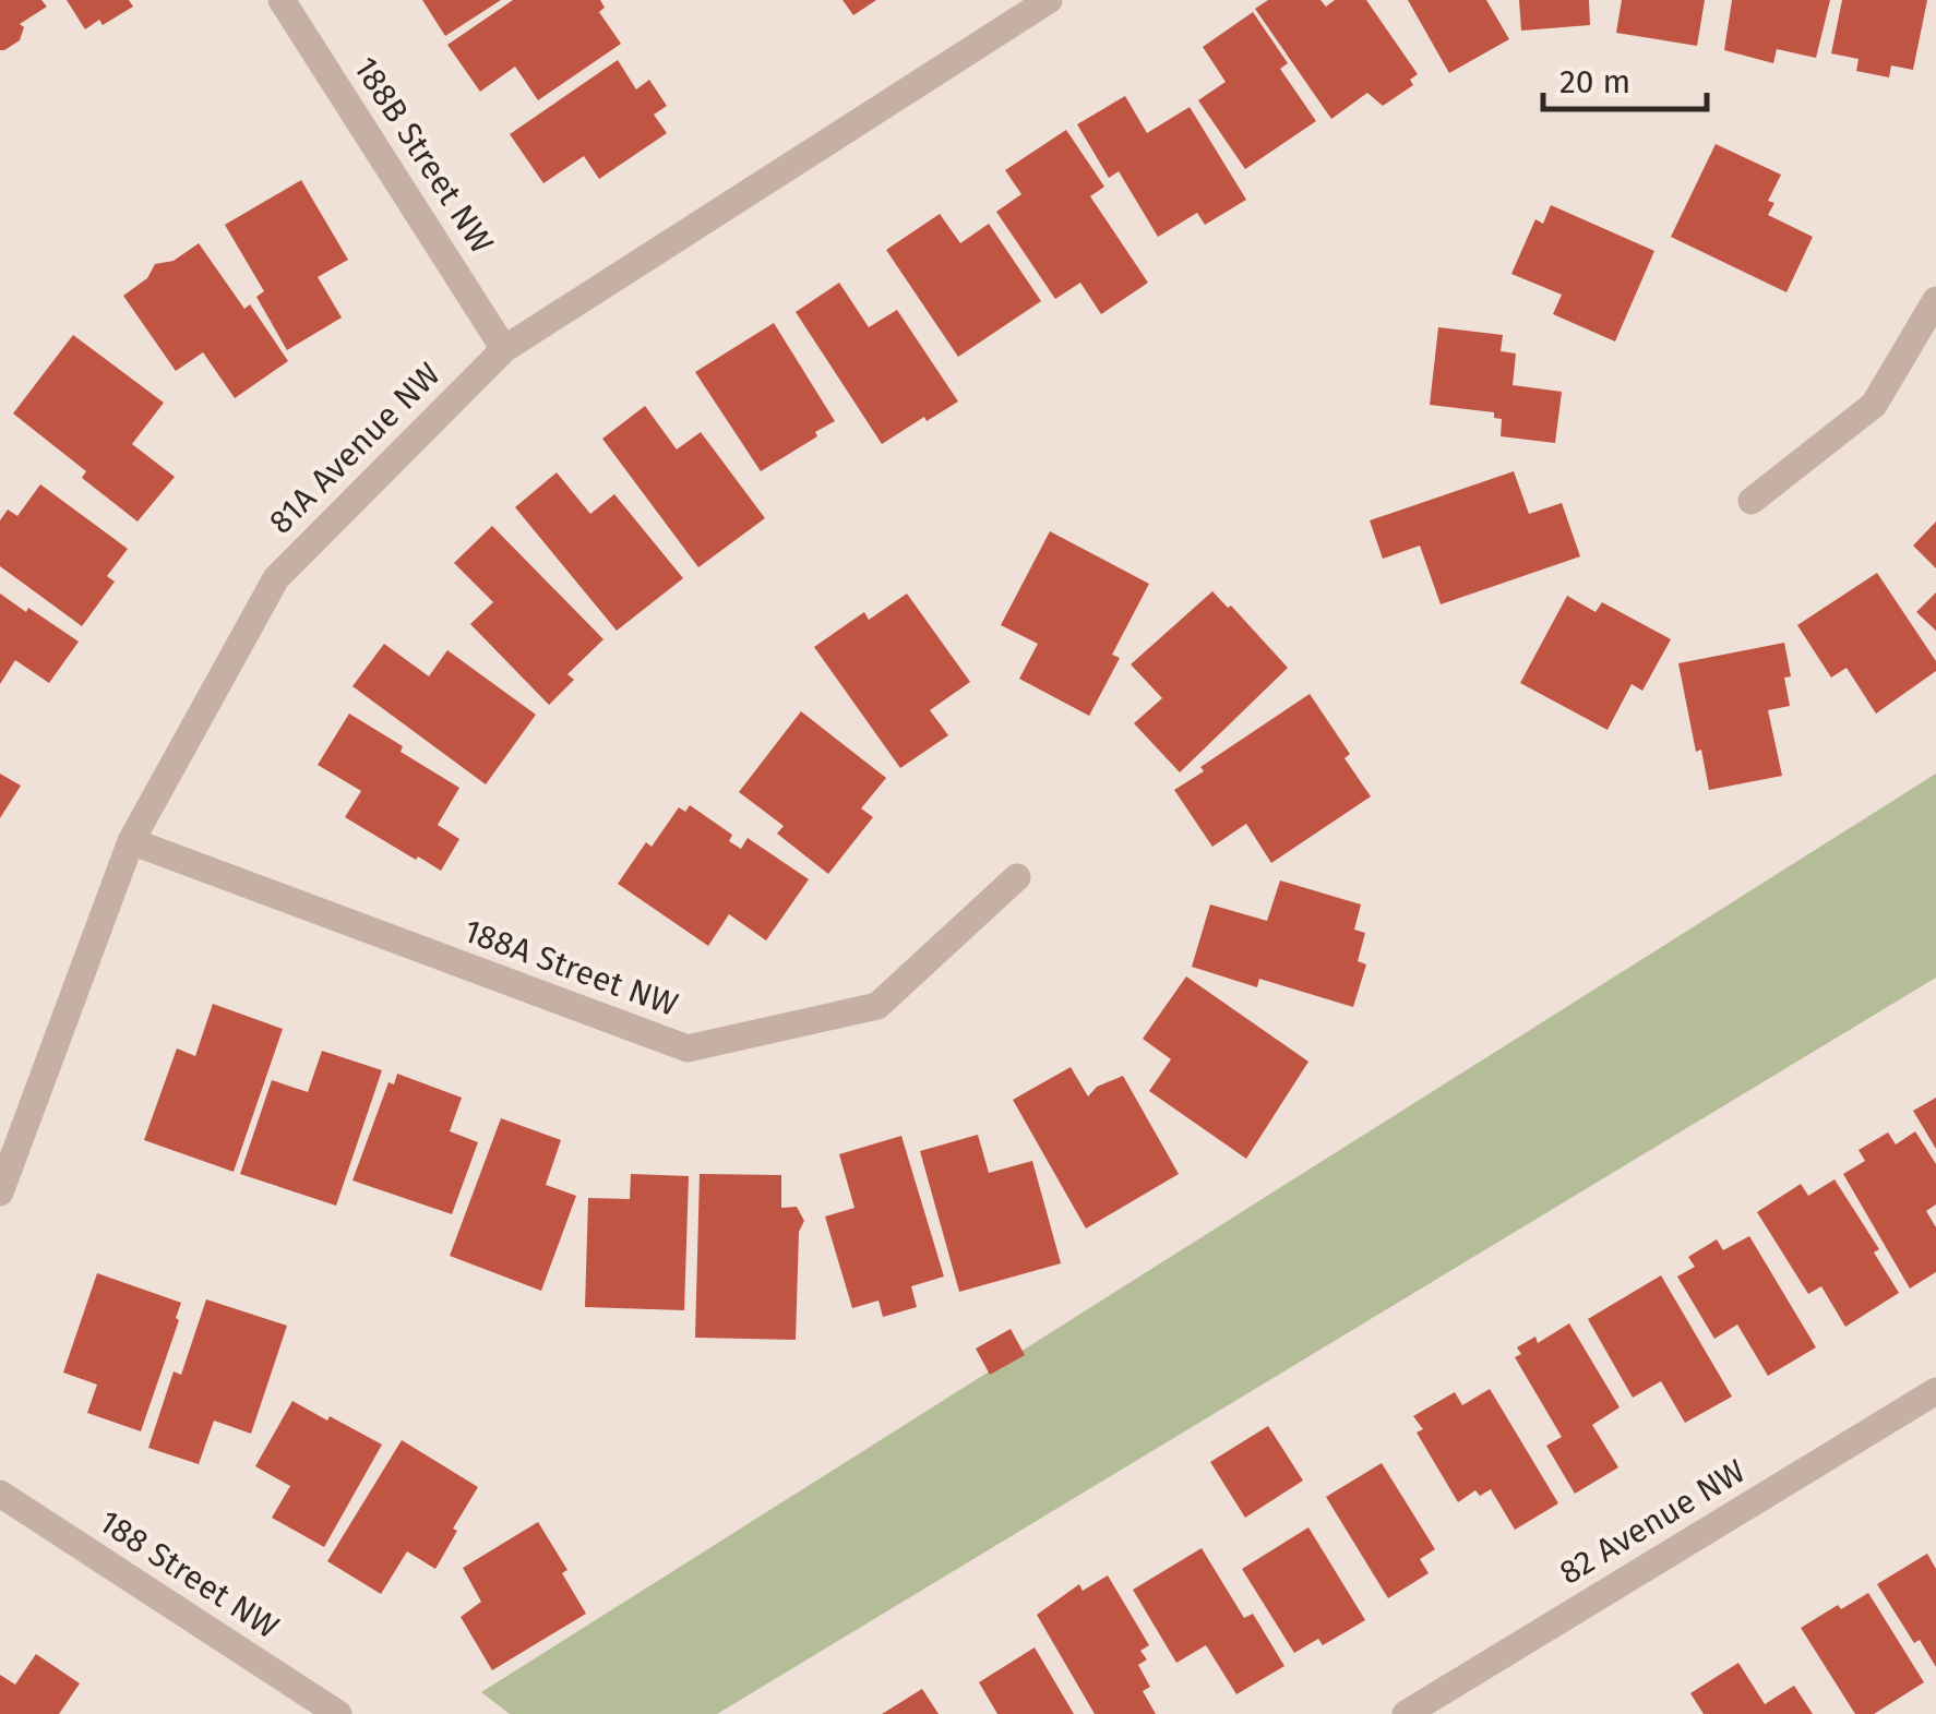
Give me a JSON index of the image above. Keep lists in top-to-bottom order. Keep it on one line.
{"streets":{"street":["188B Street NW","81A Avenue NW","188A Street NW","82 Avenue NW","188 Street NW"]},"crossings":[["188B Street NW","81A Avenue NW"],["81A Avenue NW","188A Street NW"]],"scale_bar":"20 m"}
